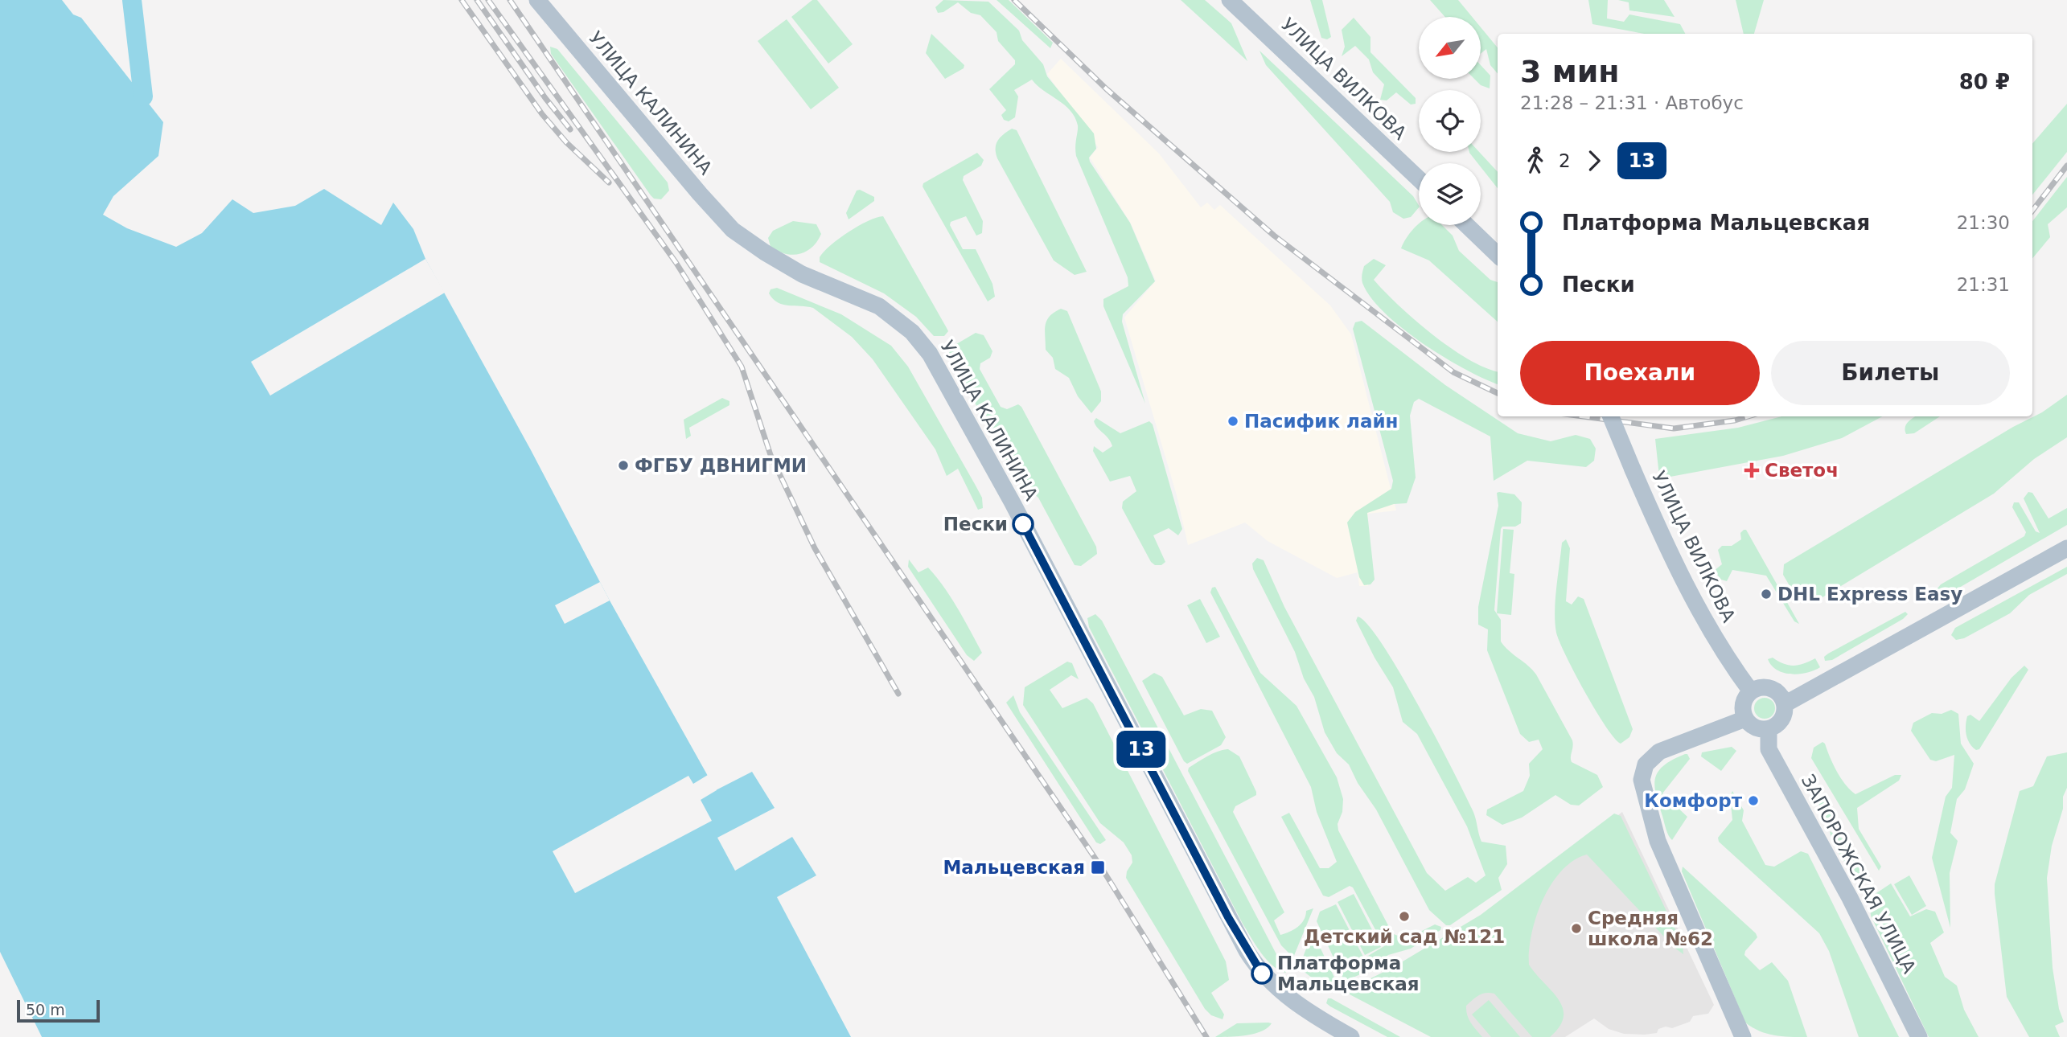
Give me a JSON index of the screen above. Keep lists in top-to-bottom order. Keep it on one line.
{"streets":{"main road":["УЛИЦА ВИЛКОВА","УЛИЦА КАЛИНИНА","ЗАПОРОЖСКАЯ УЛИЦА"]},"crossings":[["УЛИЦА ВИЛКОВА","ЗАПОРОЖСКАЯ УЛИЦА"]],"places":{"other":["Пасифик лайн","ФГБУ ДВНИГМИ","Пески","DHL Express Easy","Комфорт","Детский сад №121","Средняя школа №62","Платформа Мальцевская"],"health":["Светоч"],"transit":["Мальцевская"]},"lines":["bus line 13"],"scale_bar":"50 m","north":"bottom left","page":{"on_map":"13","heading":["3 мин","21:28 – 21:31 · Автобус","80 ₽"],"legs":["2","13"],"list":[{"name":"Платформа Мальцевская","value":"21:30"},{"name":"Пески","value":"21:31"}],"buttons":["Поехали","Билеты"],"scale":"50 m"}}
